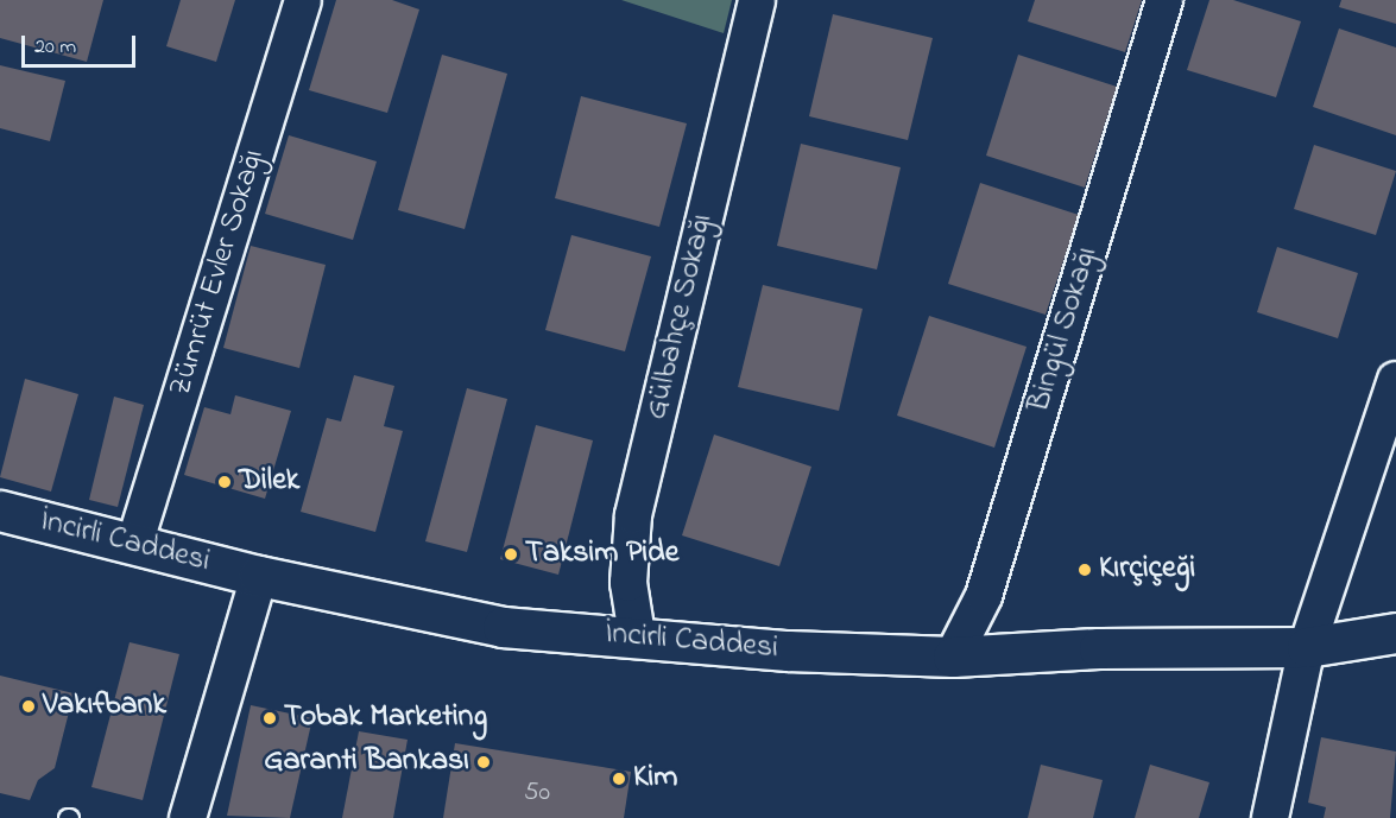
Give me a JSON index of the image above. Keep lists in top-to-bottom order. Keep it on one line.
{"streets":{"main road":["İncirli Caddesi"],"street":["Zümrüt Evler Sokağı","Gülbahçe Sokağı","Bingül Sokağı"]},"crossings":[["Zümrüt Evler Sokağı","İncirli Caddesi"],["Gülbahçe Sokağı","İncirli Caddesi"],["Bingül Sokağı","İncirli Caddesi"]],"places":["Dilek","Taksim Pide","Kırçiçeği","Vakıfbank","Tobak Marketing","Garanti Bankası","Kim"],"house_numbers":["50"],"scale_bar":"20 m"}
